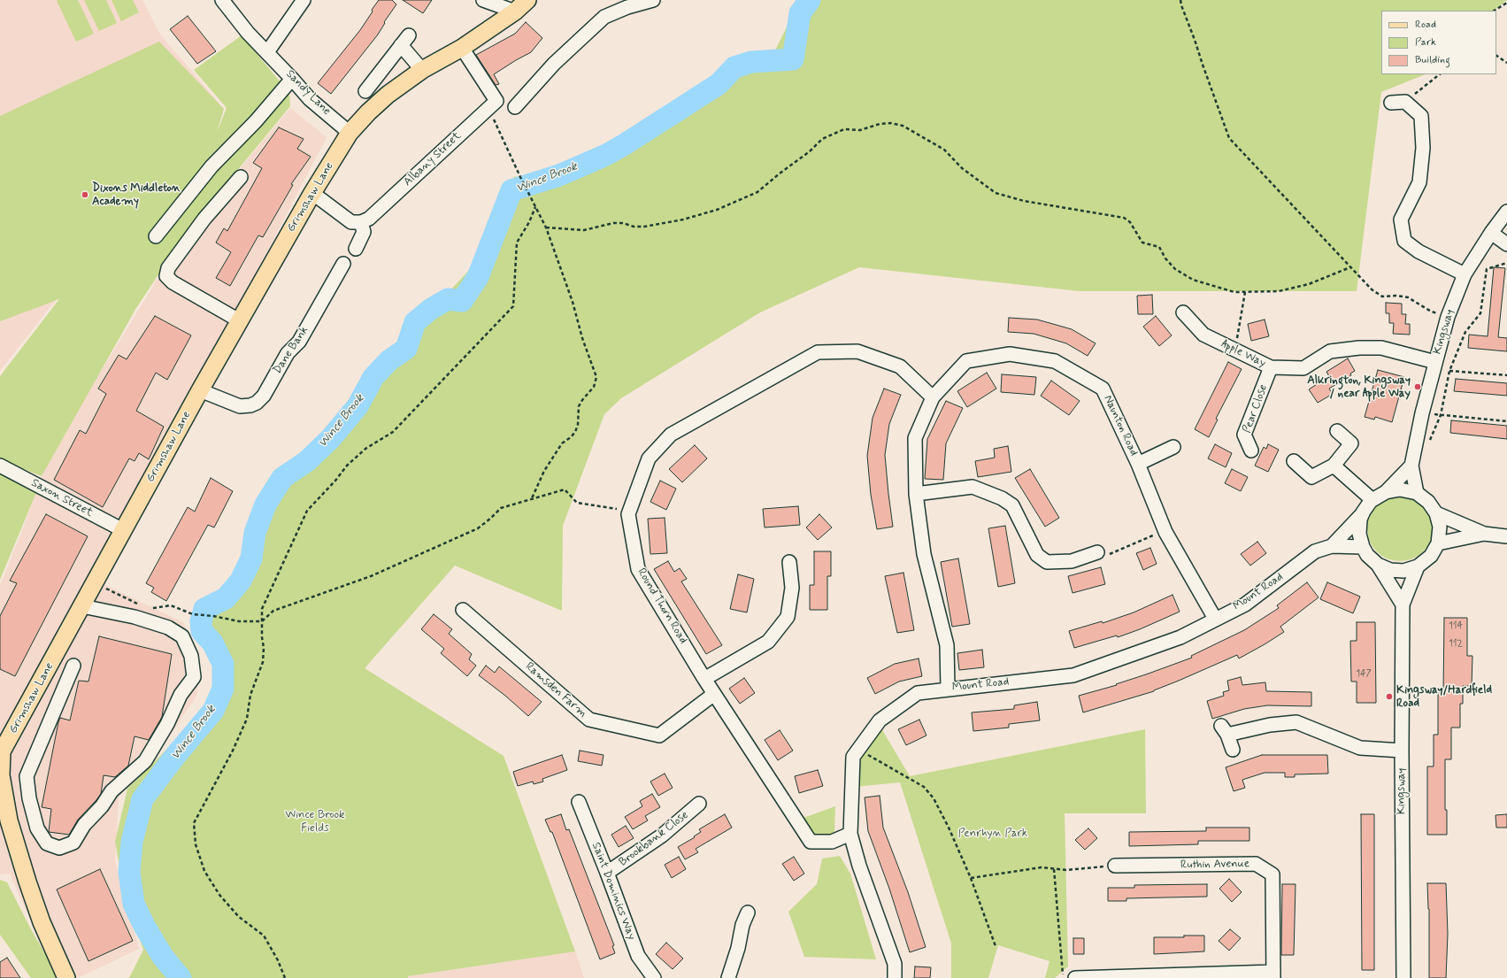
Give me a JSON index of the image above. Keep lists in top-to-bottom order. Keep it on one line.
{"streets":{"main road":["Grimshaw Lane"],"street":["Sandy Lane","Albany Street","Kingsway","Dane Bank","Apple Way","Pear Close","Naunton Road","Saxon Street","Mount Road","Round Thorn Road","Ramsden Farm","Brookbank Close","Ruthin Avenue","Saint Dominics Way"]},"crossings":[["Sandy Lane","Grimshaw Lane"],["Grimshaw Lane","Dane Bank"],["Grimshaw Lane","Saxon Street"],["Kingsway","Apple Way"],["Kingsway","Mount Road"],["Apple Way","Pear Close"],["Naunton Road","Mount Road"],["Naunton Road","Round Thorn Road"],["Mount Road","Round Thorn Road"],["Round Thorn Road","Ramsden Farm"],["Brookbank Close","Saint Dominics Way"]],"water":["Wince Brook"],"parks":["Wince Brook Fields","Penrhyn Park"],"places":["Dixons Middleton Academy","Alkrington, Kingsway / near Apple Way","Kingsway/Hardfield Road"],"house_numbers":["114","112","147"],"legend":["Road","Park","Building"]}
